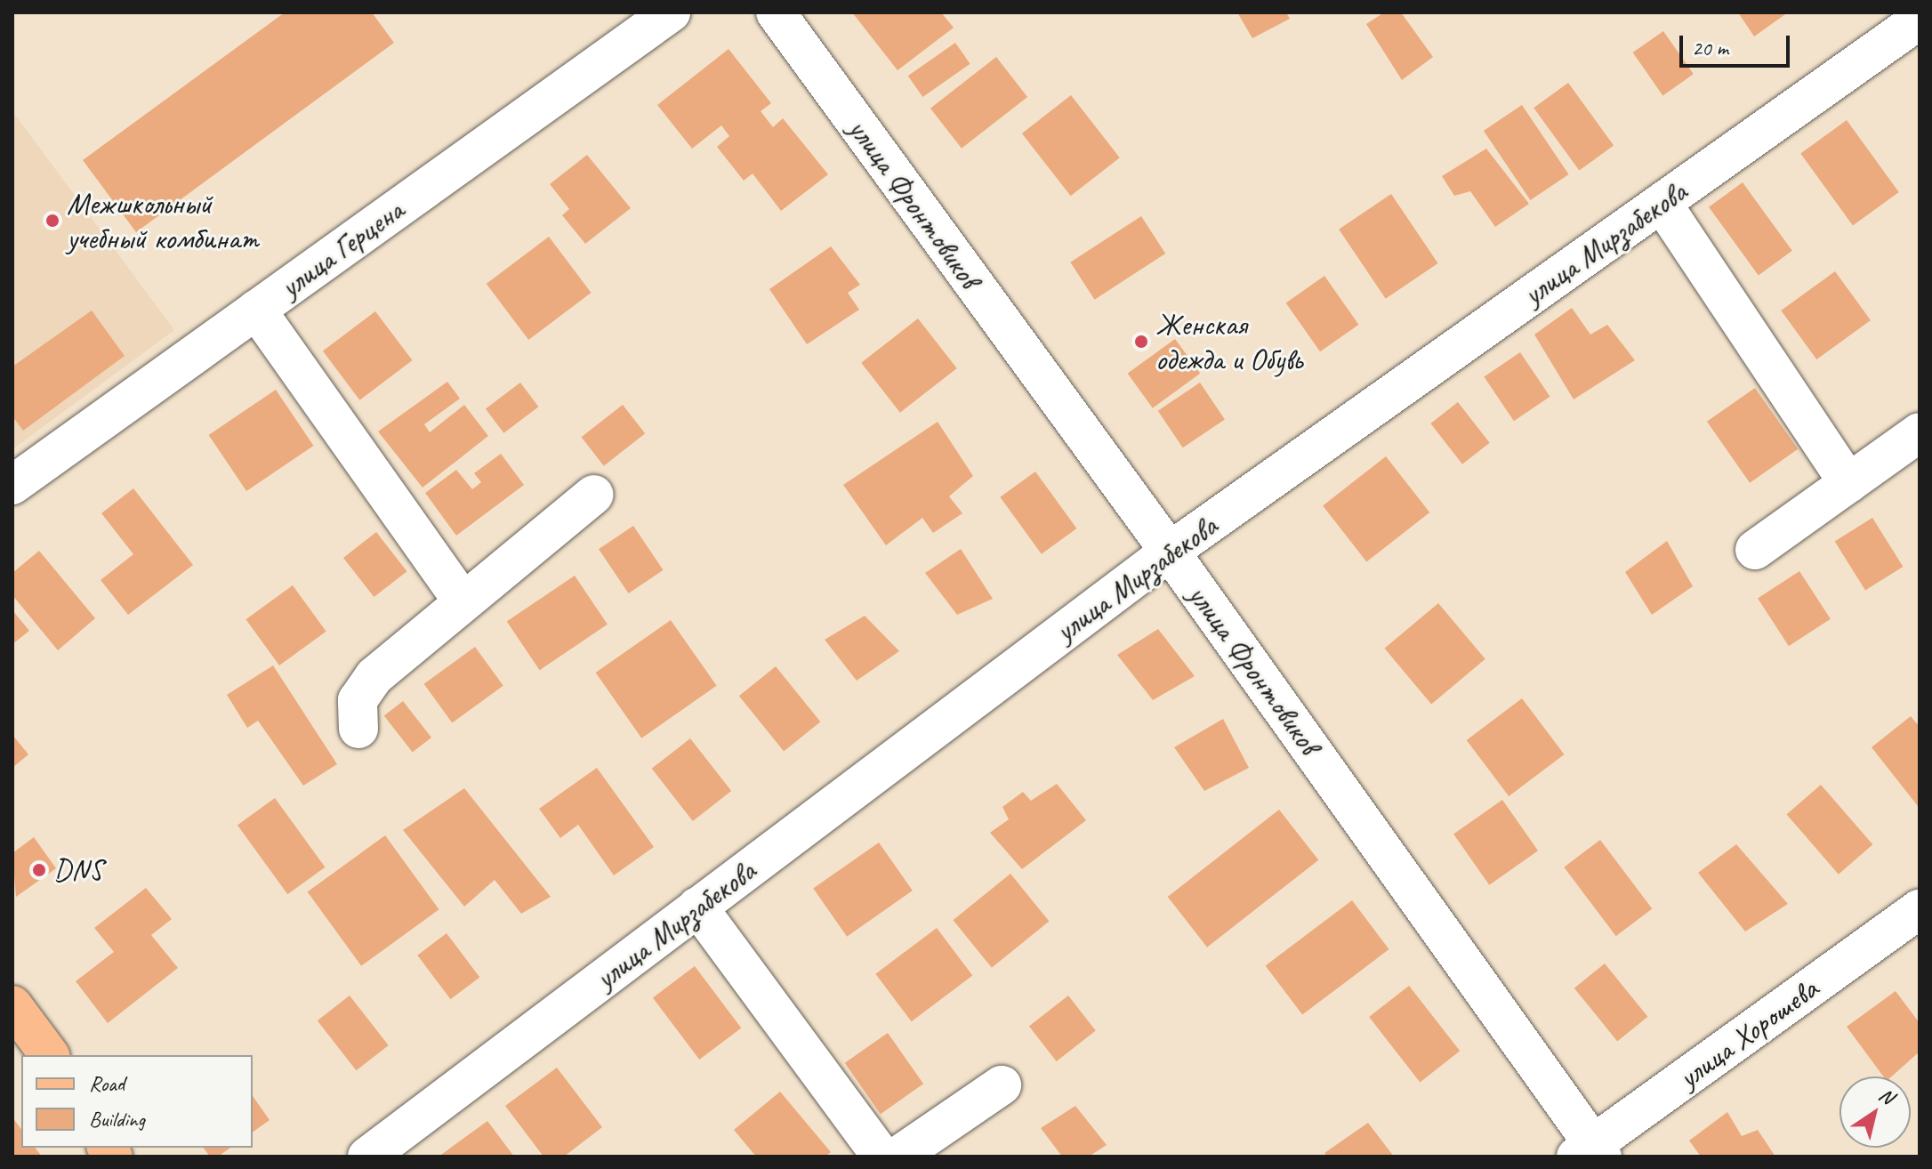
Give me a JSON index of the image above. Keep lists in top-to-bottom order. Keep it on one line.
{"streets":{"street":["улица Фронтовиков","улица Мирзабекова","улица Герцена","улица Хорошева"]},"crossings":[["улица Фронтовиков","улица Мирзабекова"],["улица Фронтовиков","улица Хорошева"]],"places":["Межшкольный учебный комбинат","Женская одежда и Обувь","DNS"],"legend":["Road","Building"],"scale_bar":"20 m","north":"top right"}
